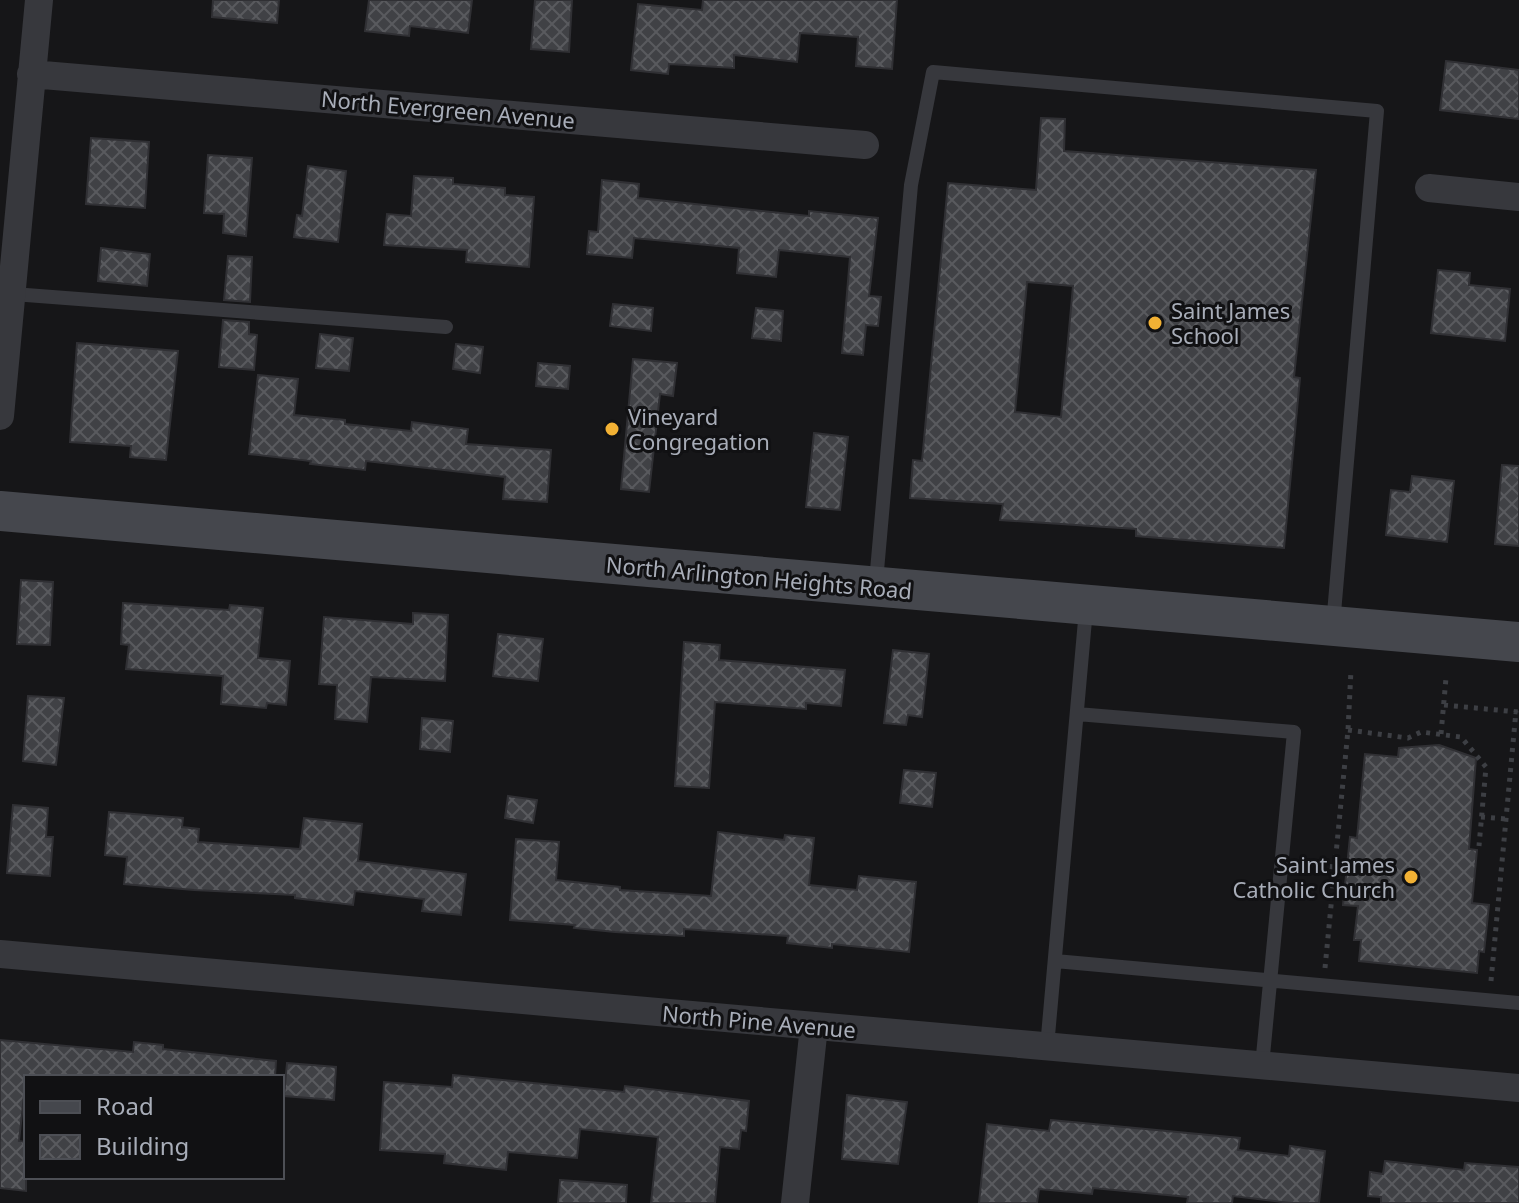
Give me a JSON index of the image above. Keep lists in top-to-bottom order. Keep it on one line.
{"streets":{"main road":["North Arlington Heights Road"],"street":["North Evergreen Avenue","North Pine Avenue"]},"places":["Saint James School","Vineyard Congregation","Saint James Catholic Church"],"legend":["Road","Building"]}
